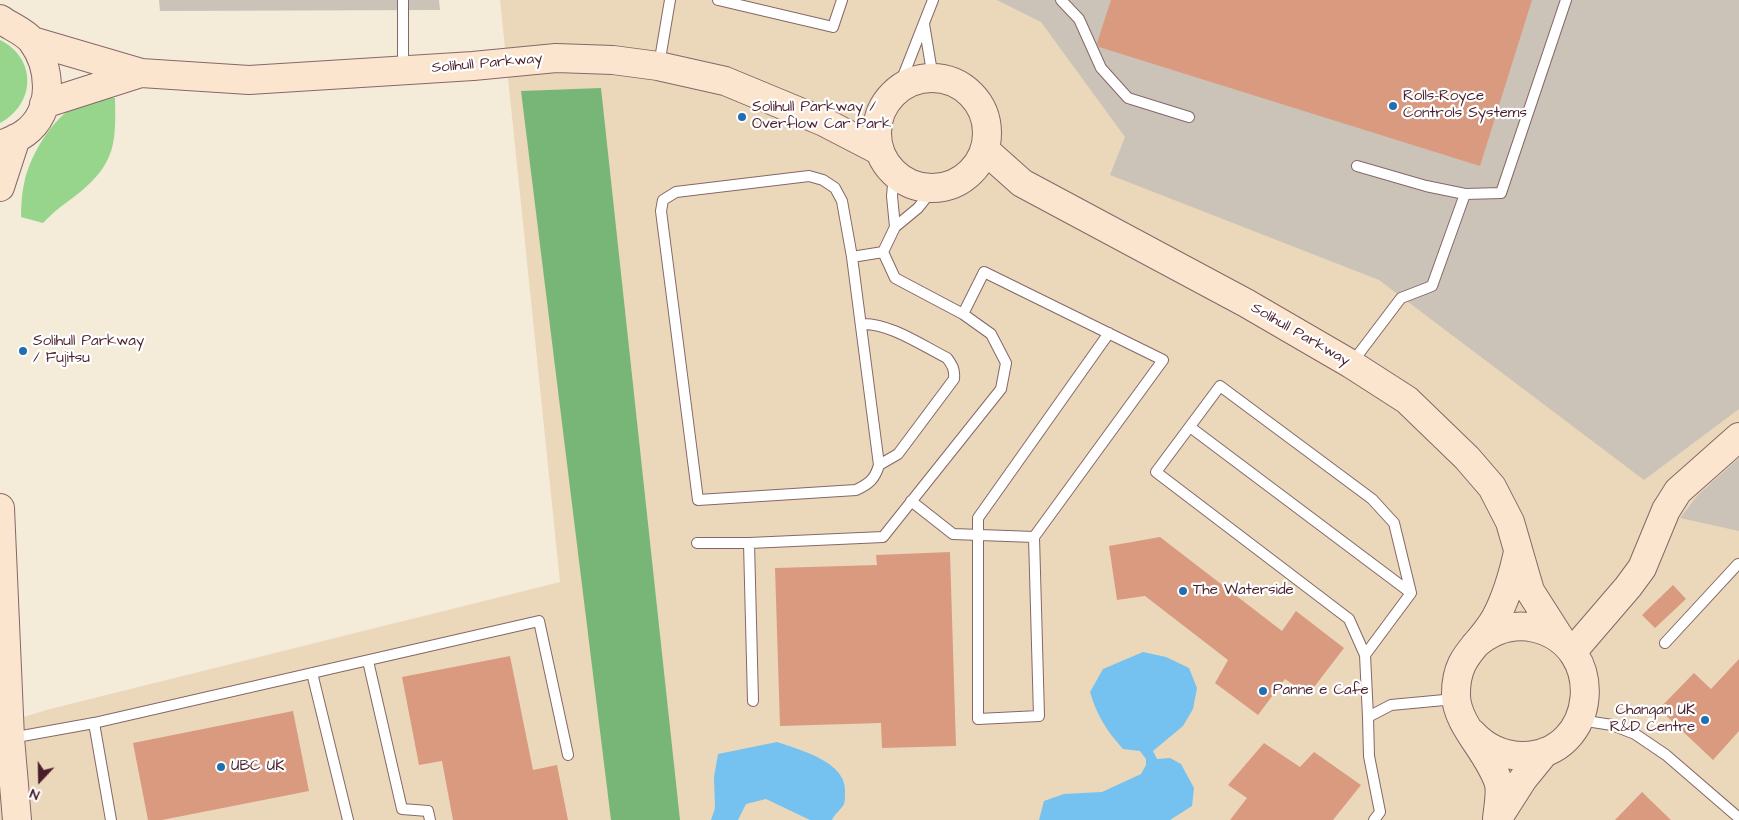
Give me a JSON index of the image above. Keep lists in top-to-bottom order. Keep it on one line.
{"streets":{"street":["Solihull Parkway"]},"places":["Rolls-Royce Controls Systems","Solihull Parkway / Overflow Car Park","Solihull Parkway / Fujitsu","The Waterside","Panne e Cafe","Changan UK R&D Centre","UBC UK"],"north":"bottom"}
